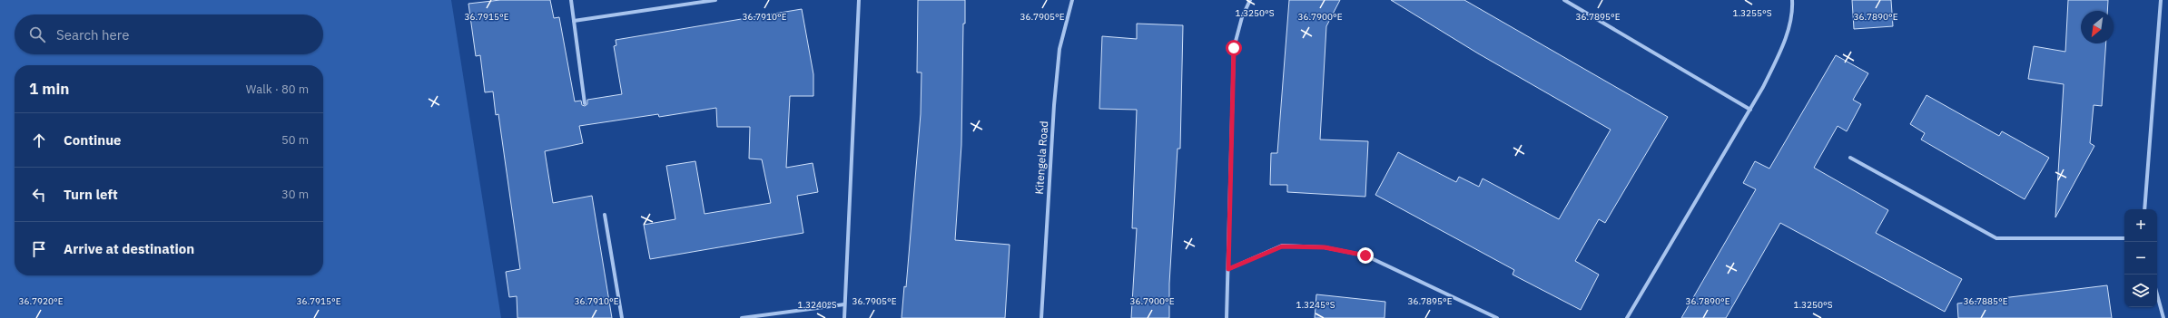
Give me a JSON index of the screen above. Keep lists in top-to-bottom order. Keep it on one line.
{"streets":{"street":["Kitengela Road"]},"north":"bottom left","page":{"search":"Search here","heading":["1 min","Walk · 80 m"],"list":[["Continue","50 m"],["Turn left","30 m"],"Arrive at destination"],"map_buttons":["+","−"]},"coordinates":["1.3250°S","1.3255°S","36.7915°E","36.7910°E","36.7905°E","36.7900°E","36.7895°E","36.7890°E","36.7920°E","36.7885°E","1.3240°S","1.3245°S"]}
